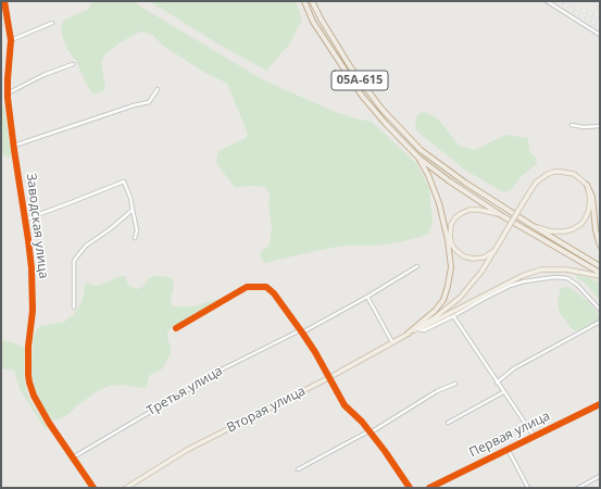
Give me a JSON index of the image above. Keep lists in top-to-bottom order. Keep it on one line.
{"streets":{"highway":["05А-615"],"main road":["Вторая улица"],"street":["Заводская улица","Третья улица","Первая улица"]},"crossings":[["Заводская улица","Третья улица"]]}
